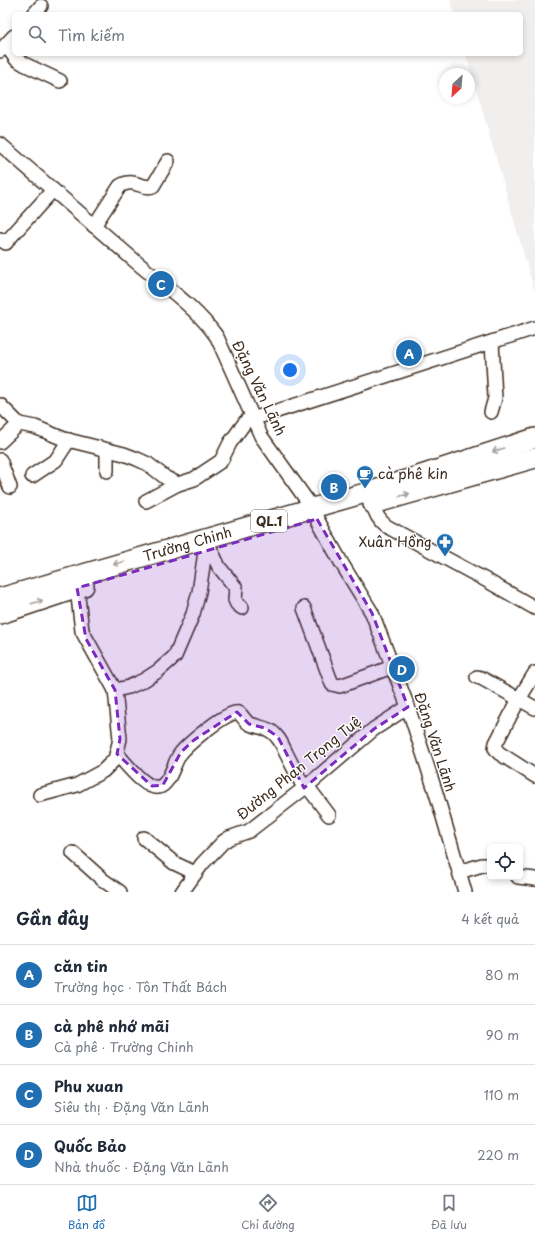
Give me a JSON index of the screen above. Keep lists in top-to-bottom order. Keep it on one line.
{"streets":{"highway":["QL.1","Trường Chinh"],"street":["Đặng Văn Lãnh","Đường Phan Trọng Tuệ"]},"crossings":[["Đặng Văn Lãnh","Trường Chinh"],["Đặng Văn Lãnh","Đường Phan Trọng Tuệ"]],"places":{"cafe":["cà phê kin"],"pharmacy":["Xuân Hồng"]},"north":"bottom left","page":{"search":"Tìm kiếm","pins":["C","A","B","D"],"heading":["Gần đây","4 kết quả"],"list":[{"mark":"A","name":"căn tin","note":"Trường học · Tôn Thất Bách","value":"80 m"},{"mark":"B","name":"cà phê nhớ mãi","note":"Cà phê · Trường Chinh","value":"90 m"},{"mark":"C","name":"Phu xuan","note":"Siêu thị · Đặng Văn Lãnh","value":"110 m"},{"mark":"D","name":"Quốc Bảo","note":"Nhà thuốc · Đặng Văn Lãnh","value":"220 m"}],"nav":["Bản đồ","Chỉ đường","Đã lưu"]}}
